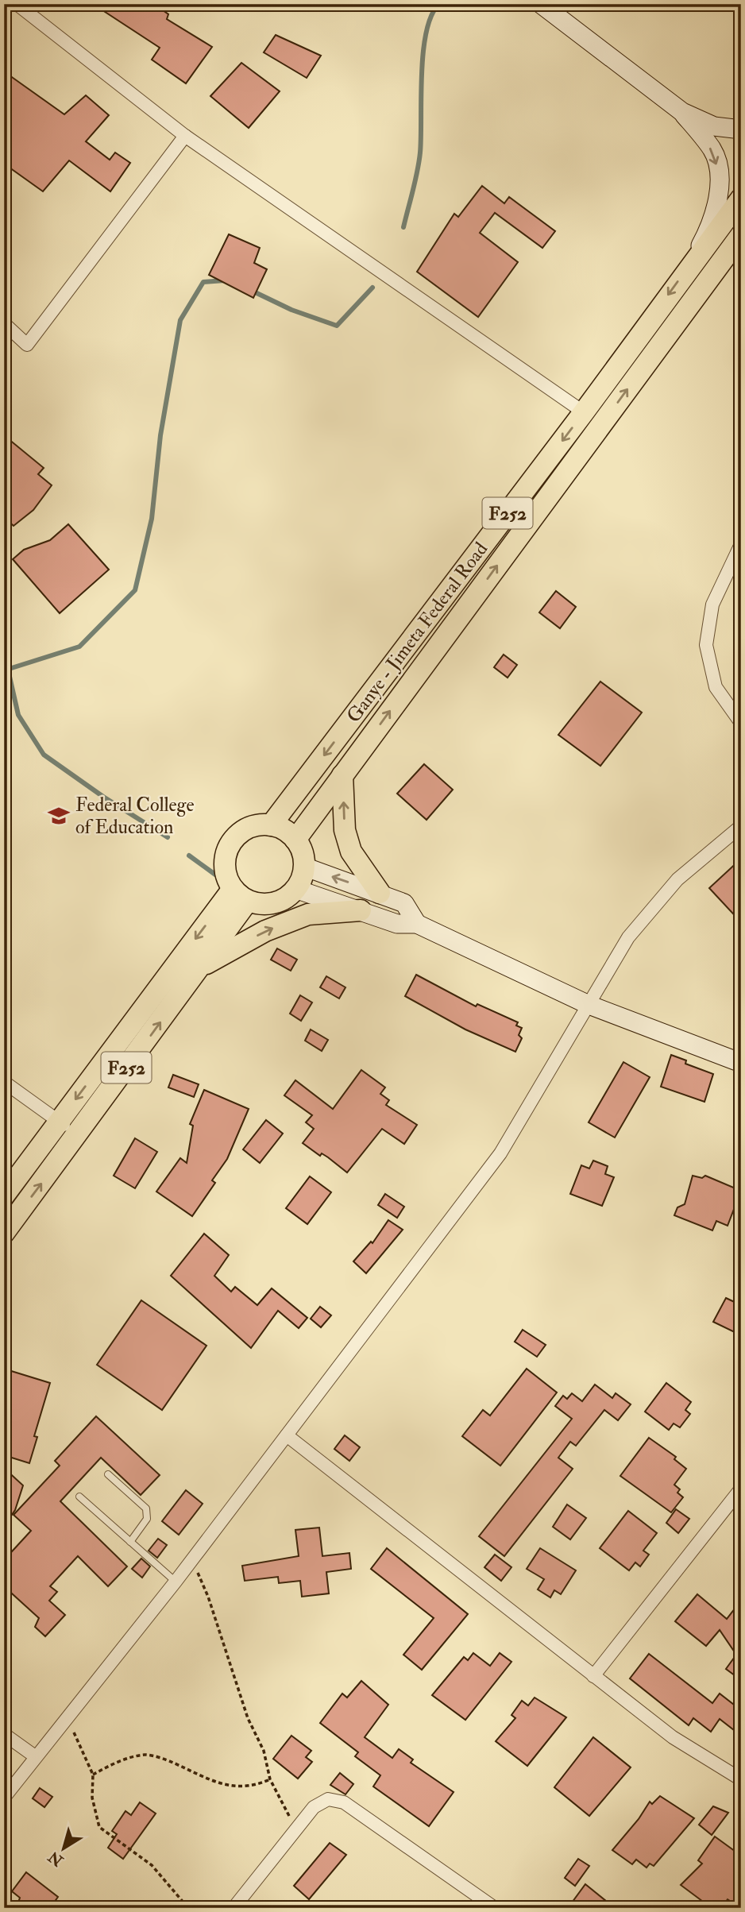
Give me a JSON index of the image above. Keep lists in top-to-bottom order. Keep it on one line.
{"streets":{"main road":["F252","Ganye - Jimeta Federal Road"]},"crossings":[["F252","Ganye - Jimeta Federal Road"]],"places":{"school or university":["Federal College of Education"]},"north":"bottom left"}
